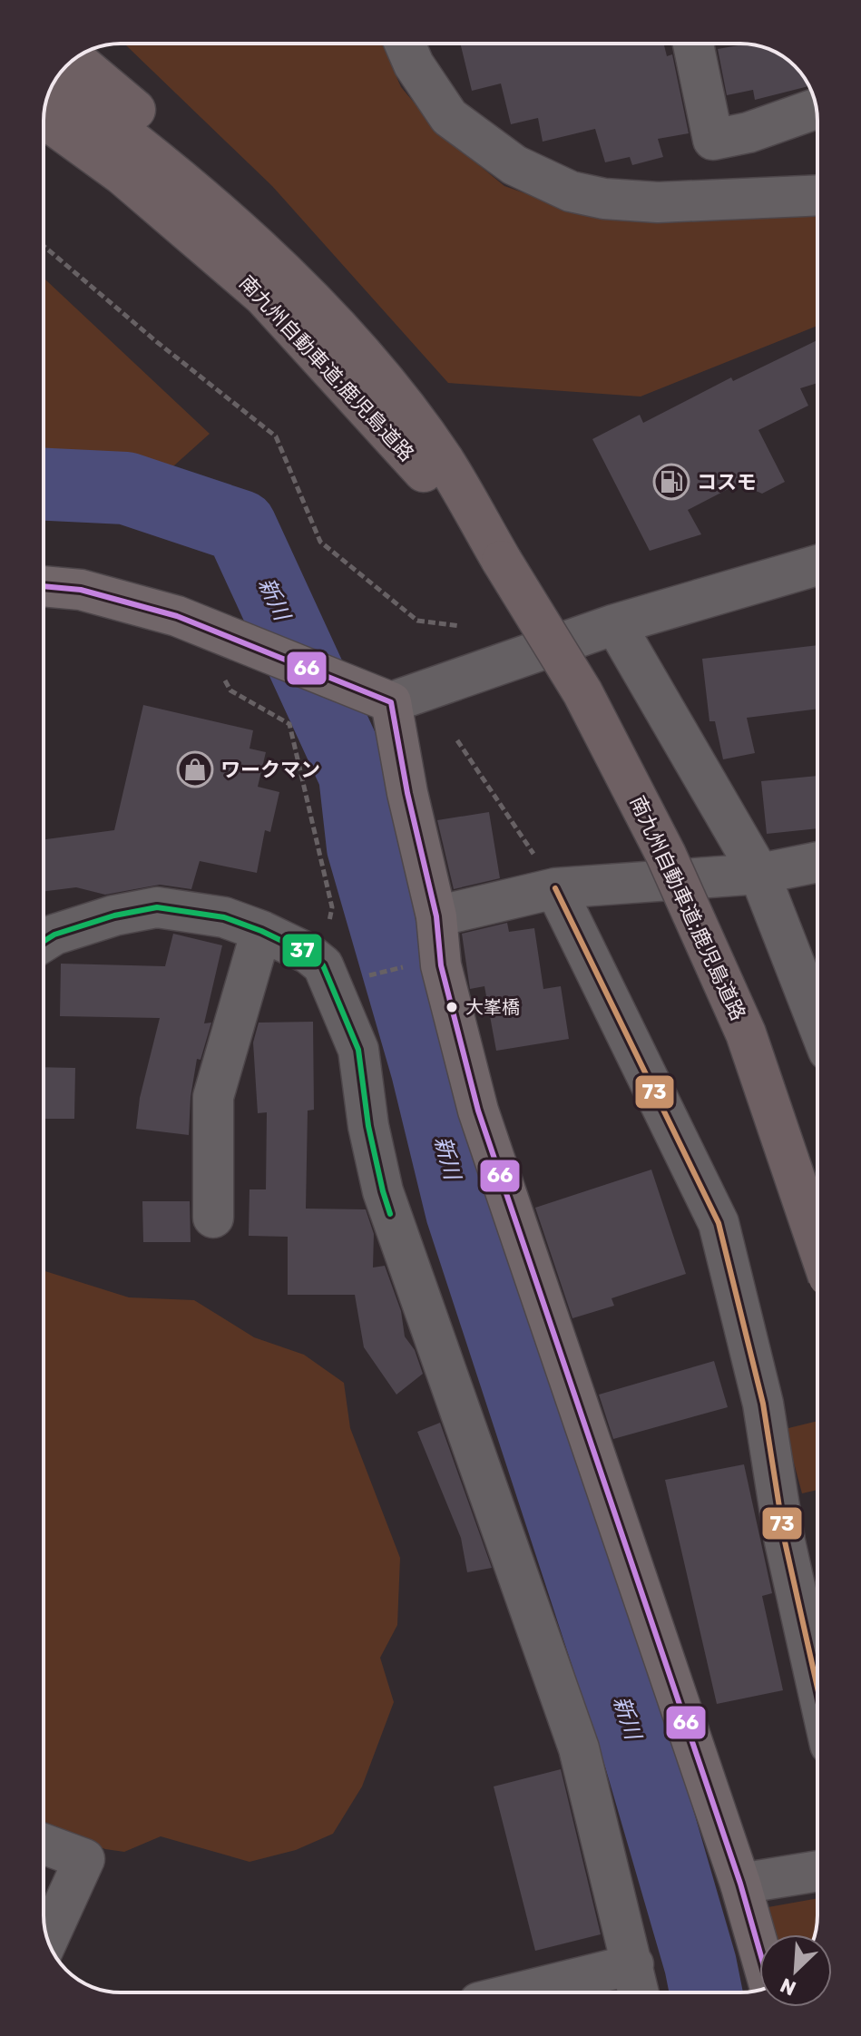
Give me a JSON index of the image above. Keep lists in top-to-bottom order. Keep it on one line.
{"streets":{"highway":["南九州自動車道;鹿児島道路"]},"water":["新川"],"places":{"fuel station":["コスモ"],"shop":["ワークマン"],"other":["大峯橋"]},"lines":["transit line 66","transit line 73","transit line 37"],"north":"bottom left"}
